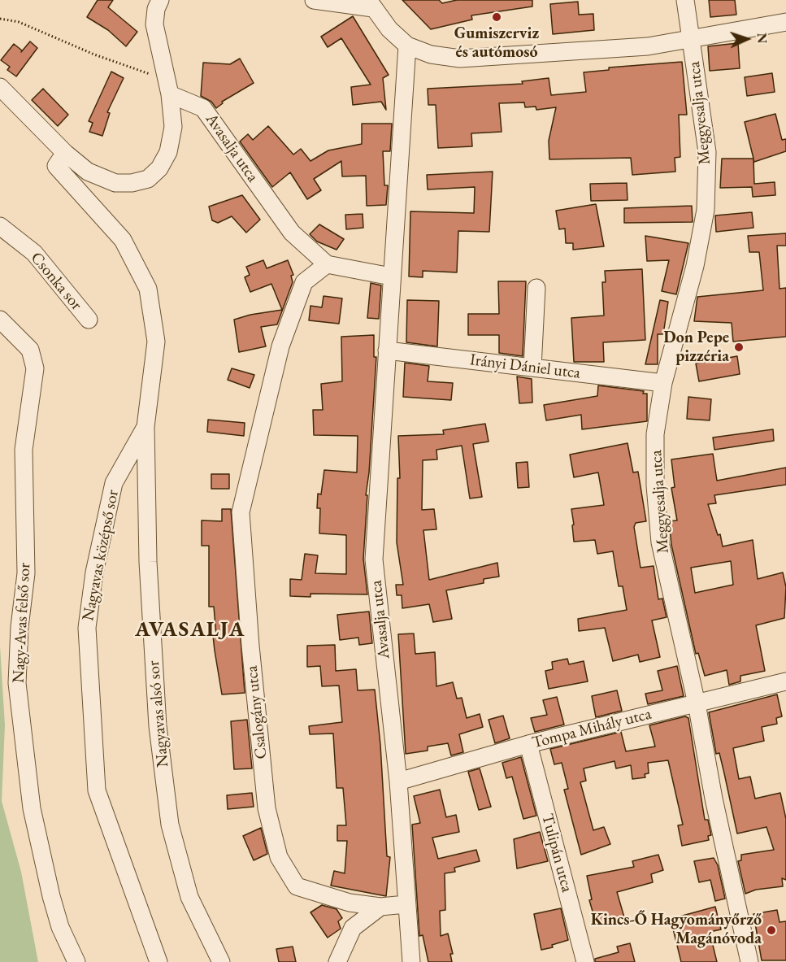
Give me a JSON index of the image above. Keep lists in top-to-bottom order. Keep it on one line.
{"streets":{"street":["Meggyesalja utca","Avasalja utca","Csonka sor","Irányi Dániel utca","Nagyavas középső sor","Nagy-Avas felső sor","Csalogány utca","Nagyavas alsó sor","Tompa Mihály utca","Tulipán utca"]},"crossings":[["Meggyesalja utca","Irányi Dániel utca"],["Meggyesalja utca","Tompa Mihály utca"],["Avasalja utca","Irányi Dániel utca"],["Avasalja utca","Csalogány utca"],["Avasalja utca","Tompa Mihály utca"],["Nagyavas középső sor","Nagyavas alsó sor"],["Tompa Mihály utca","Tulipán utca"]],"districts":["AVASALJA"],"places":["Gumiszerviz és autómosó","Don Pepe pizzéria","Kincs-Ő Hagyományőrző Magánóvoda"],"north":"right"}
